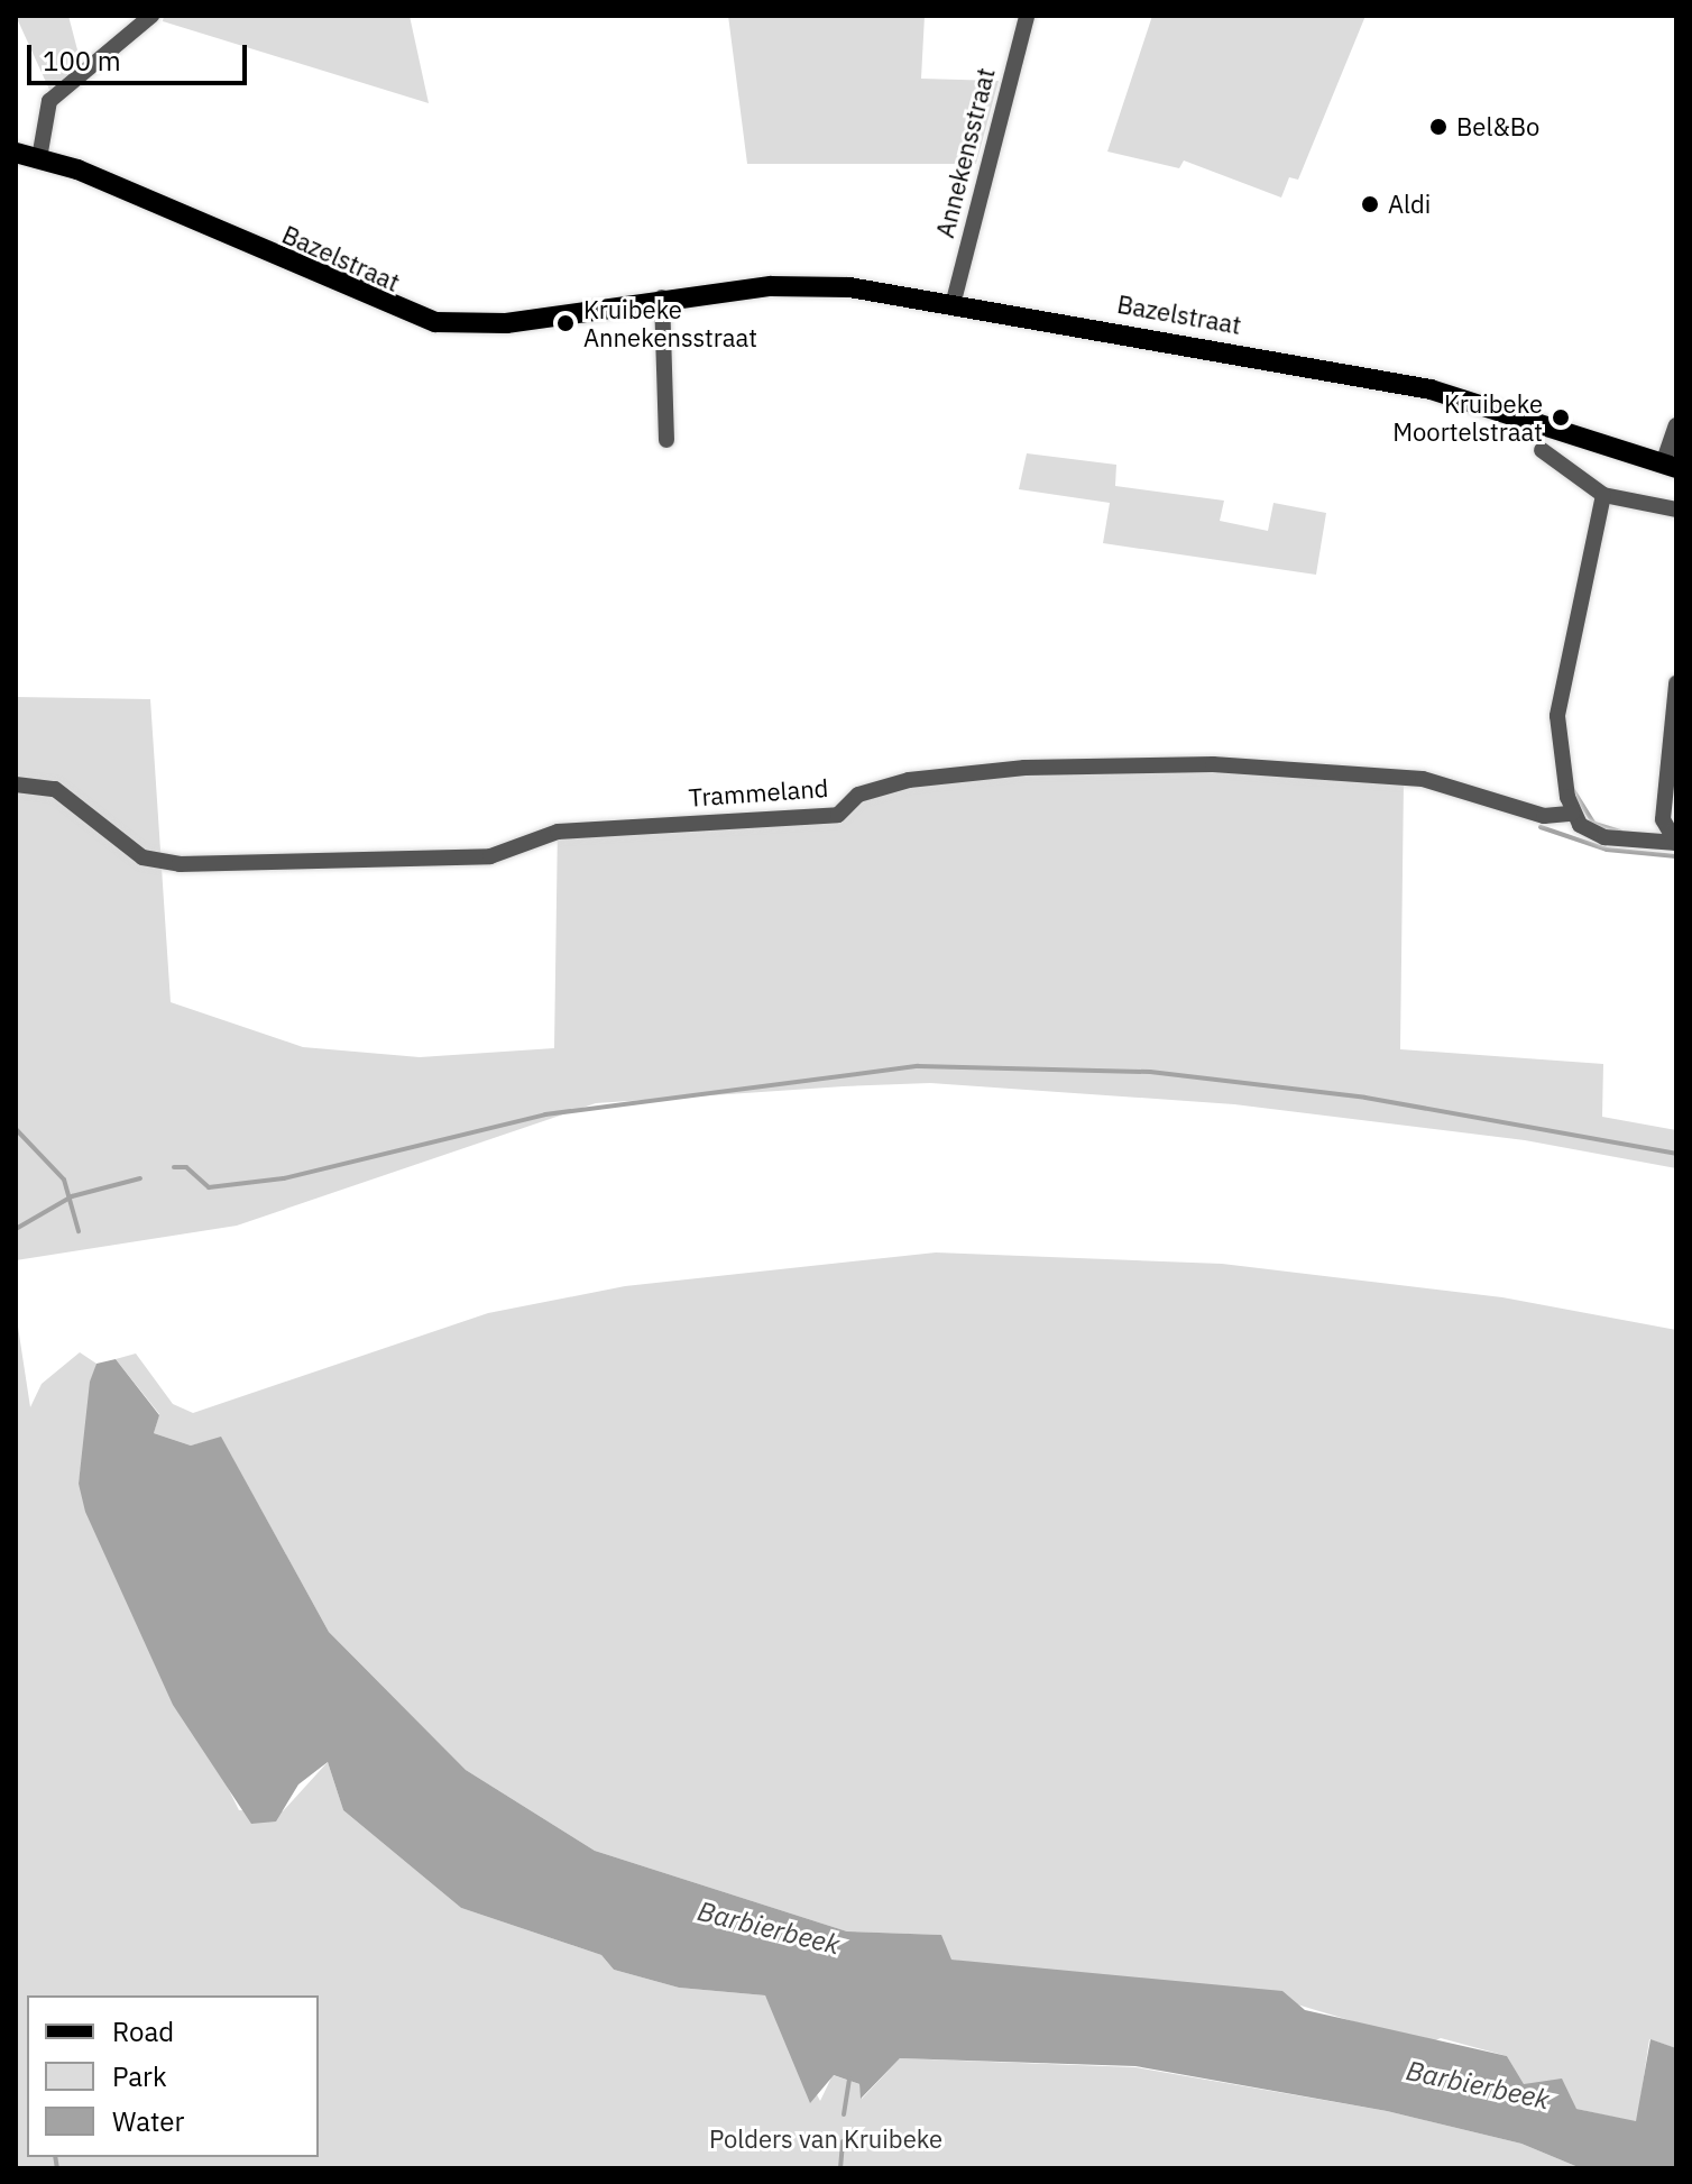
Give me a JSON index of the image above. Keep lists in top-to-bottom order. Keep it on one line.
{"streets":{"main road":["Bazelstraat"],"street":["Annekensstraat","Trammeland"]},"crossings":[["Annekensstraat","Bazelstraat"]],"water":["Barbierbeek"],"parks":["Polders van Kruibeke"],"places":["Bel&Bo","Aldi","Kruibeke Annekensstraat","Kruibeke Moortelstraat"],"legend":["Road","Park","Water"],"scale_bar":"100 m"}
